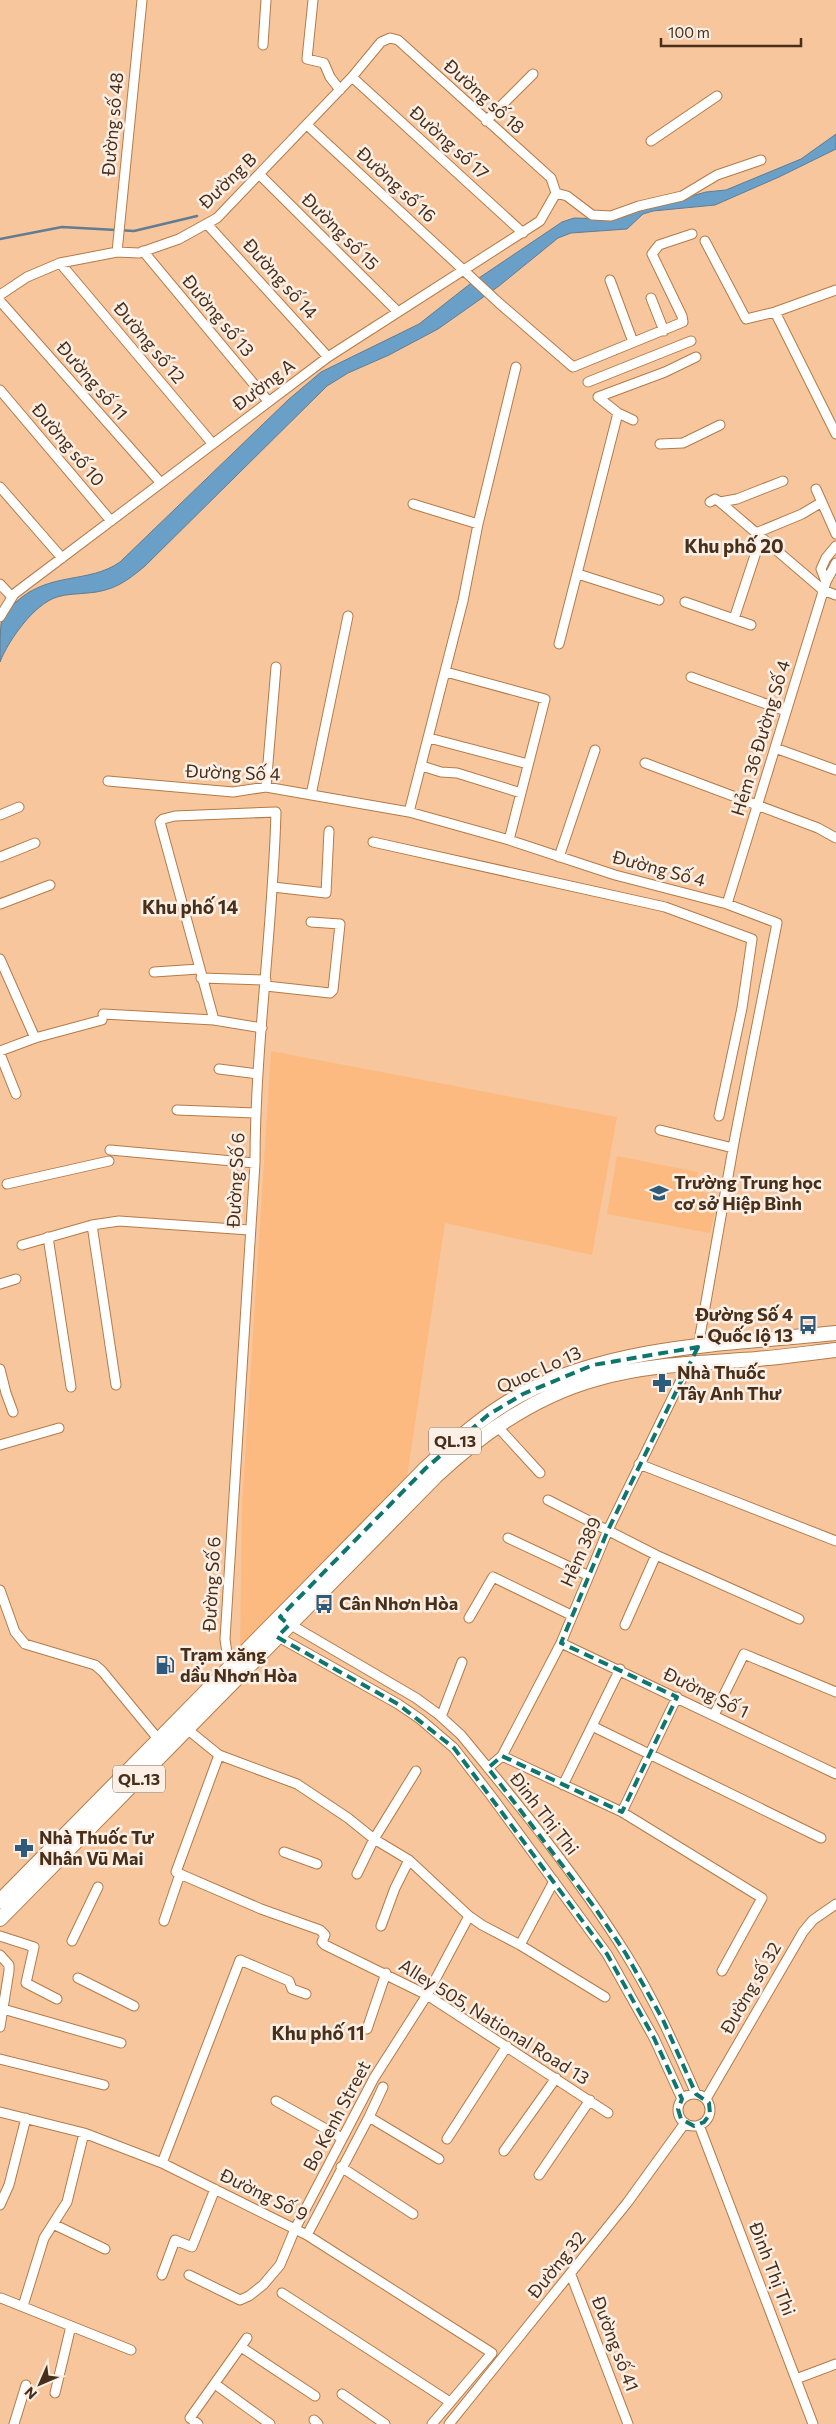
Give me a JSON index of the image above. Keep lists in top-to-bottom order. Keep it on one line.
{"streets":{"highway":["Quoc Lo 13","QL.13"],"street":["Đường số 18","Đường số 48","Đường số 17","Đường B","Đường số 16","Đường số 15","Đường số 14","Đường số 13","Đường số 12","Đường số 11","Đường A","Đường số 10","Hẻm 36 Đường Số 4","Đường Số 4","Đường Số 6","Hẻm 389","Đường Số 1","Đinh Thị Thi","Đường số 32","Alley 505, National Road 13","Bo Kenh Street","Đường Số 9","Đường 32","Đường số 41"]},"crossings":[["Đường số 18","Đường B"],["Đường số 18","Đường A"],["Đường số 48","Đường B"],["Đường số 17","Đường B"],["Đường số 17","Đường A"],["Đường B","Đường số 16"],["Đường B","Đường số 15"],["Đường B","Đường số 14"],["Đường B","Đường số 13"],["Đường B","Đường số 12"],["Đường số 16","Đường A"],["Đường số 15","Đường A"],["Đường số 14","Đường A"],["Đường số 13","Đường A"],["Đường số 12","Đường A"],["Đường số 11","Đường A"],["Đường A","Đường số 10"],["Hẻm 36 Đường Số 4","Đường Số 4"],["Đường Số 4","Quoc Lo 13"],["Đường Số 6","Quoc Lo 13"],["Quoc Lo 13","Hẻm 389"],["Quoc Lo 13","Đinh Thị Thi"],["Hẻm 389","Đường Số 1"],["Đinh Thị Thi","Đường số 32"],["Đinh Thị Thi","Đường 32"],["Đường số 32","Đường 32"],["Alley 505, National Road 13","Bo Kenh Street"],["Bo Kenh Street","Đường Số 9"],["Đường 32","Đường số 41"]],"districts":["Khu phố 20","Khu phố 14","Khu phố 11"],"places":{"school or university":["Trường Trung học cơ sở Hiệp Bình"],"bus stop":["Đường Số 4 - Quốc lộ 13","Cân Nhơn Hòa"],"pharmacy":["Nhà Thuốc Tây Anh Thư","Nhà Thuốc Tư Nhân Vū Mai"],"fuel station":["Trạm xăng dầu Nhơn Hòa"]},"scale_bar":"100 m","north":"bottom left"}
